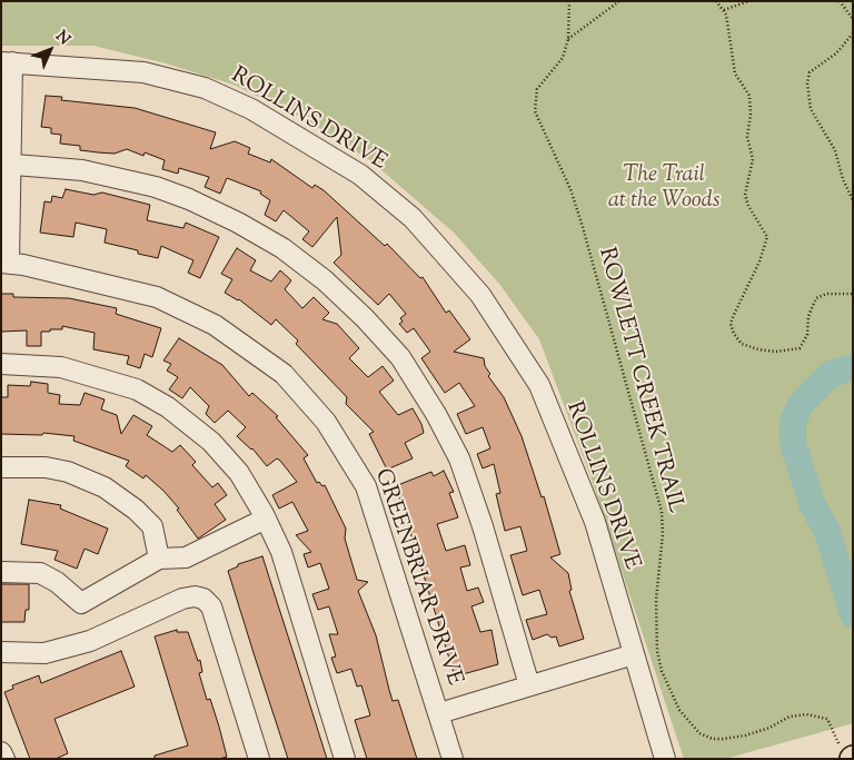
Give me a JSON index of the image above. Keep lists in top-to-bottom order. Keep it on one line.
{"streets":{"street":["ROLLINS DRIVE","GREENBRIAR DRIVE"],"path":["ROWLETT CREEK TRAIL"]},"parks":["The Trail at the Woods"],"north":"top right"}
